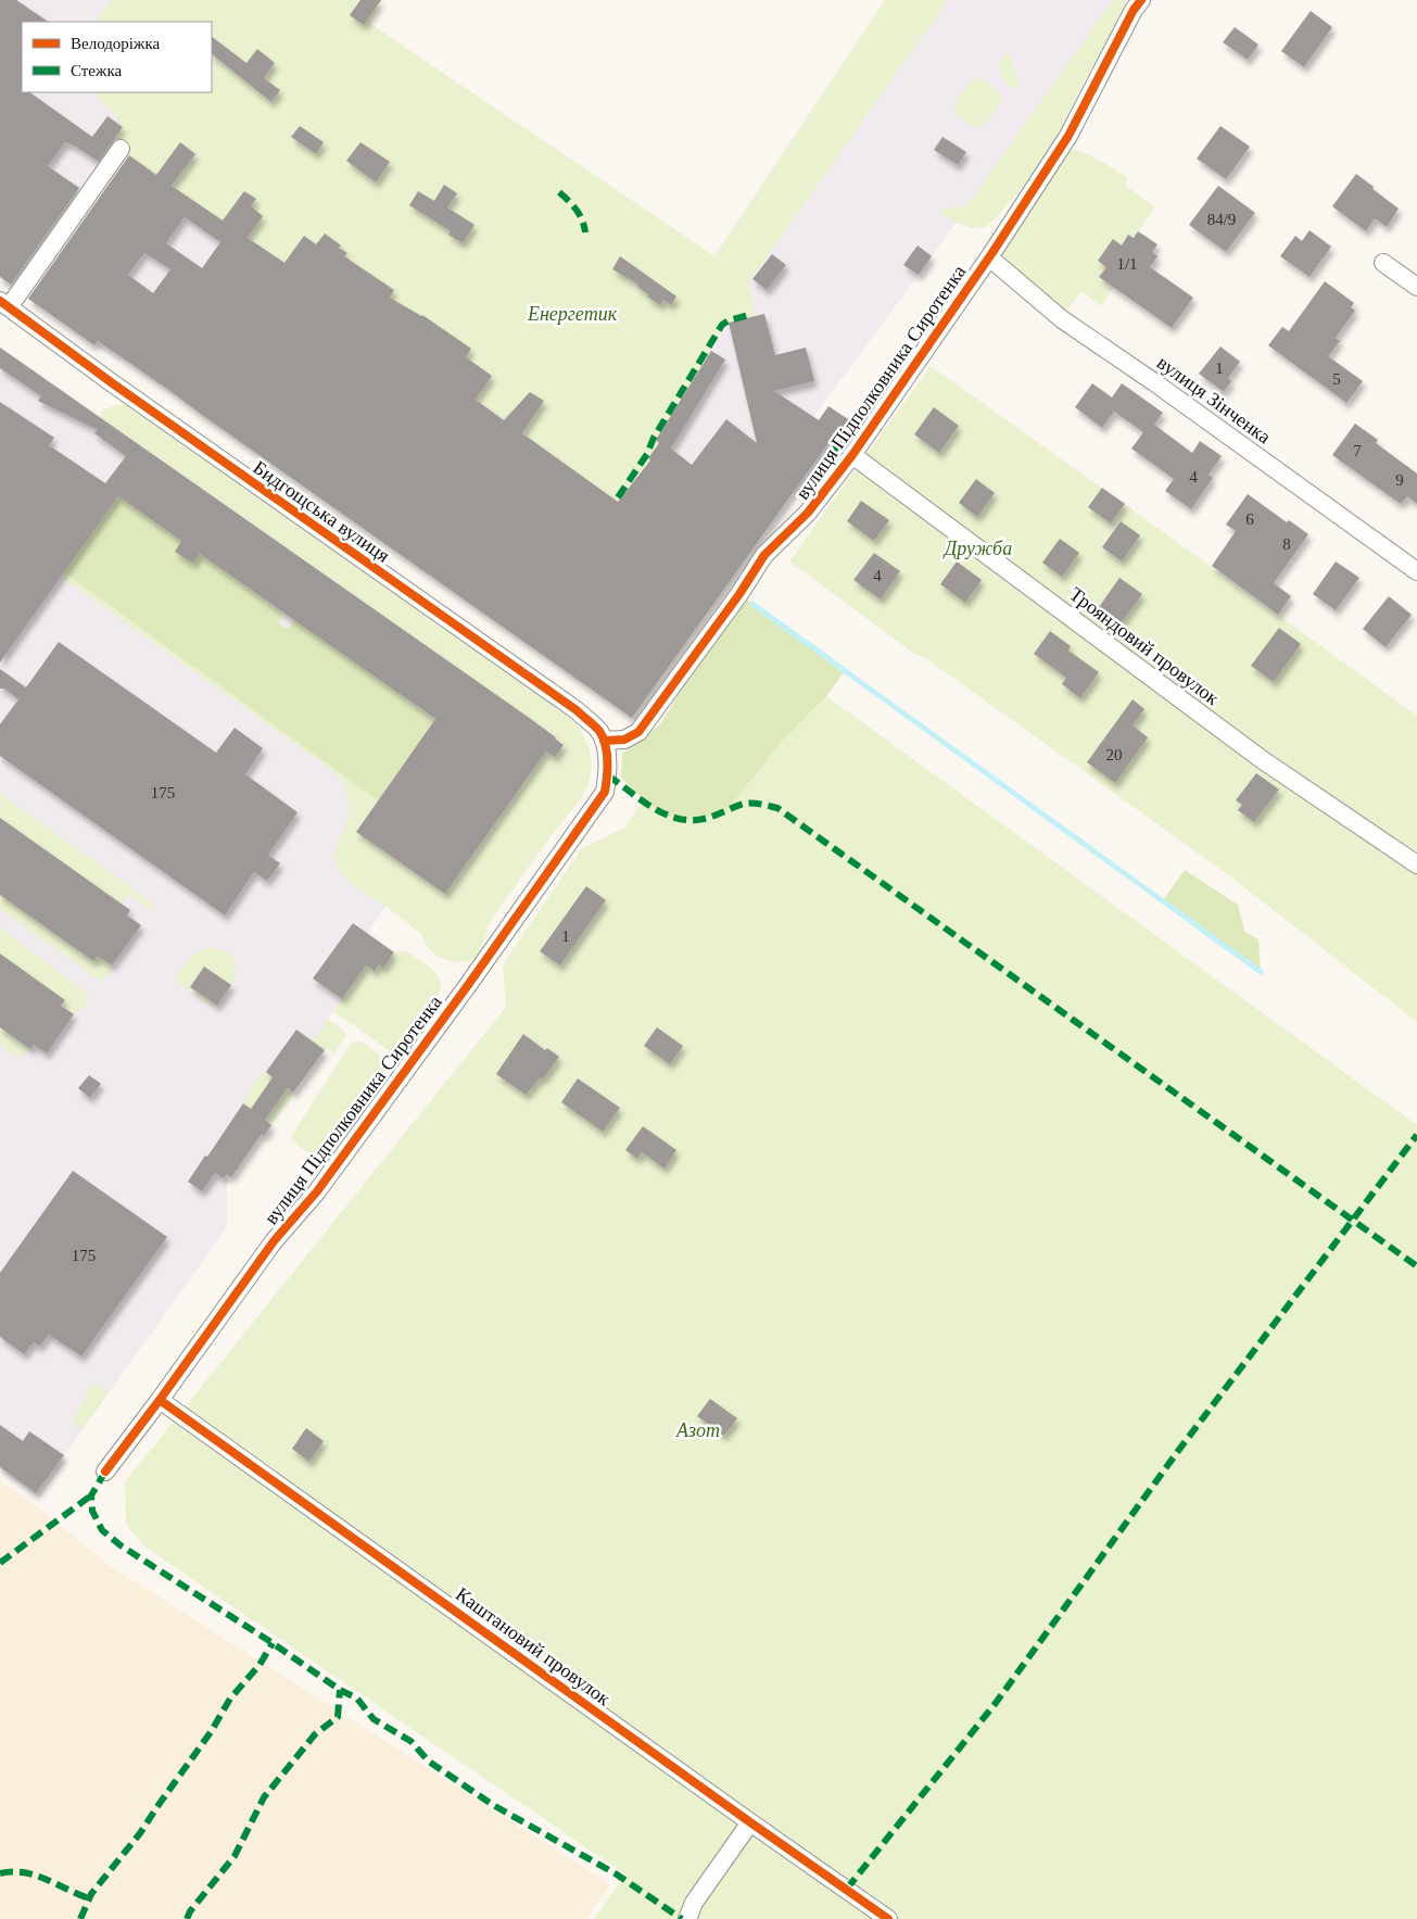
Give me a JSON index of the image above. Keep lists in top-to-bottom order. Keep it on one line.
{"streets":{"street":["вулиця Підполковника Сиротенка","вулиця Зінченка","Бидгощська вулиця","Трояндовий провулок","Каштановий провулок"]},"crossings":[["вулиця Підполковника Сиротенка","вулиця Зінченка"],["вулиця Підполковника Сиротенка","Бидгощська вулиця"],["вулиця Підполковника Сиротенка","Трояндовий провулок"],["вулиця Підполковника Сиротенка","Каштановий провулок"]],"parks":["Енергетик","Дружба","Азот"],"house_numbers":["84/9","1/1","1","5","7","4","9","6","8","4","20","175","1","175"],"legend":["Велодоріжка","Стежка"]}
